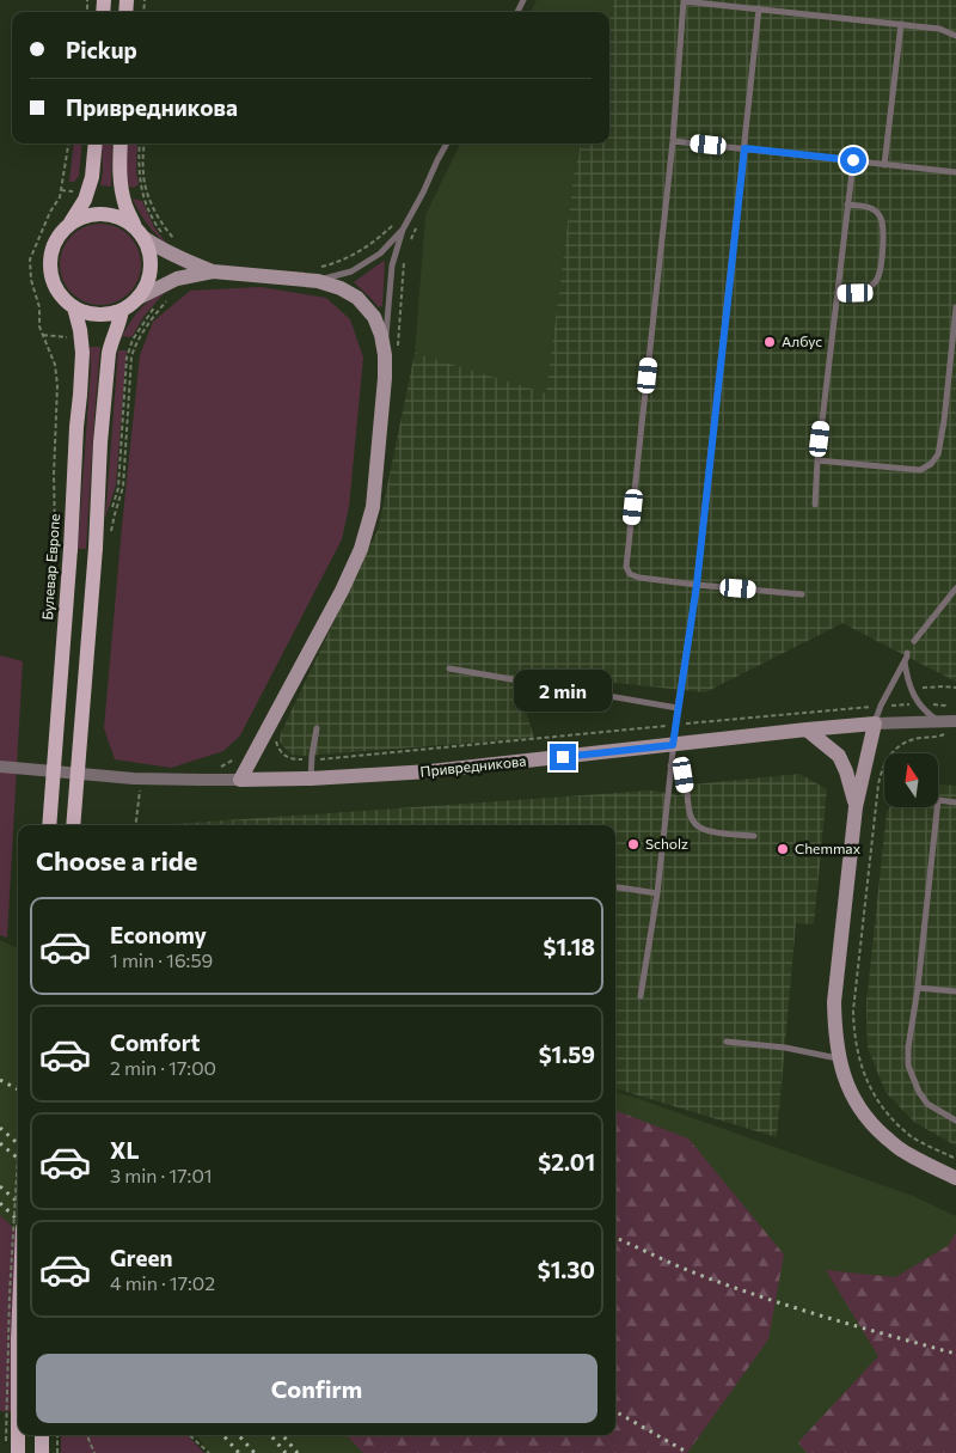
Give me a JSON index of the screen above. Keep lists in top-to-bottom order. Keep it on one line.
{"streets":{"main road":["Булевар Европе"],"street":["Привредникова"]},"places":["Албус","Scholz","Chemmax"],"north":"top","page":{"banner":["Pickup","Привредникова"],"bubble":"2 min","heading":"Choose a ride","list":[{"name":"Economy","note":"1 min · 16:59","value":"$1.18"},{"name":"Comfort","note":"2 min · 17:00","value":"$1.59"},{"name":"XL","note":"3 min · 17:01","value":"$2.01"},{"name":"Green","note":"4 min · 17:02","value":"$1.30"}],"buttons":"Confirm"}}
